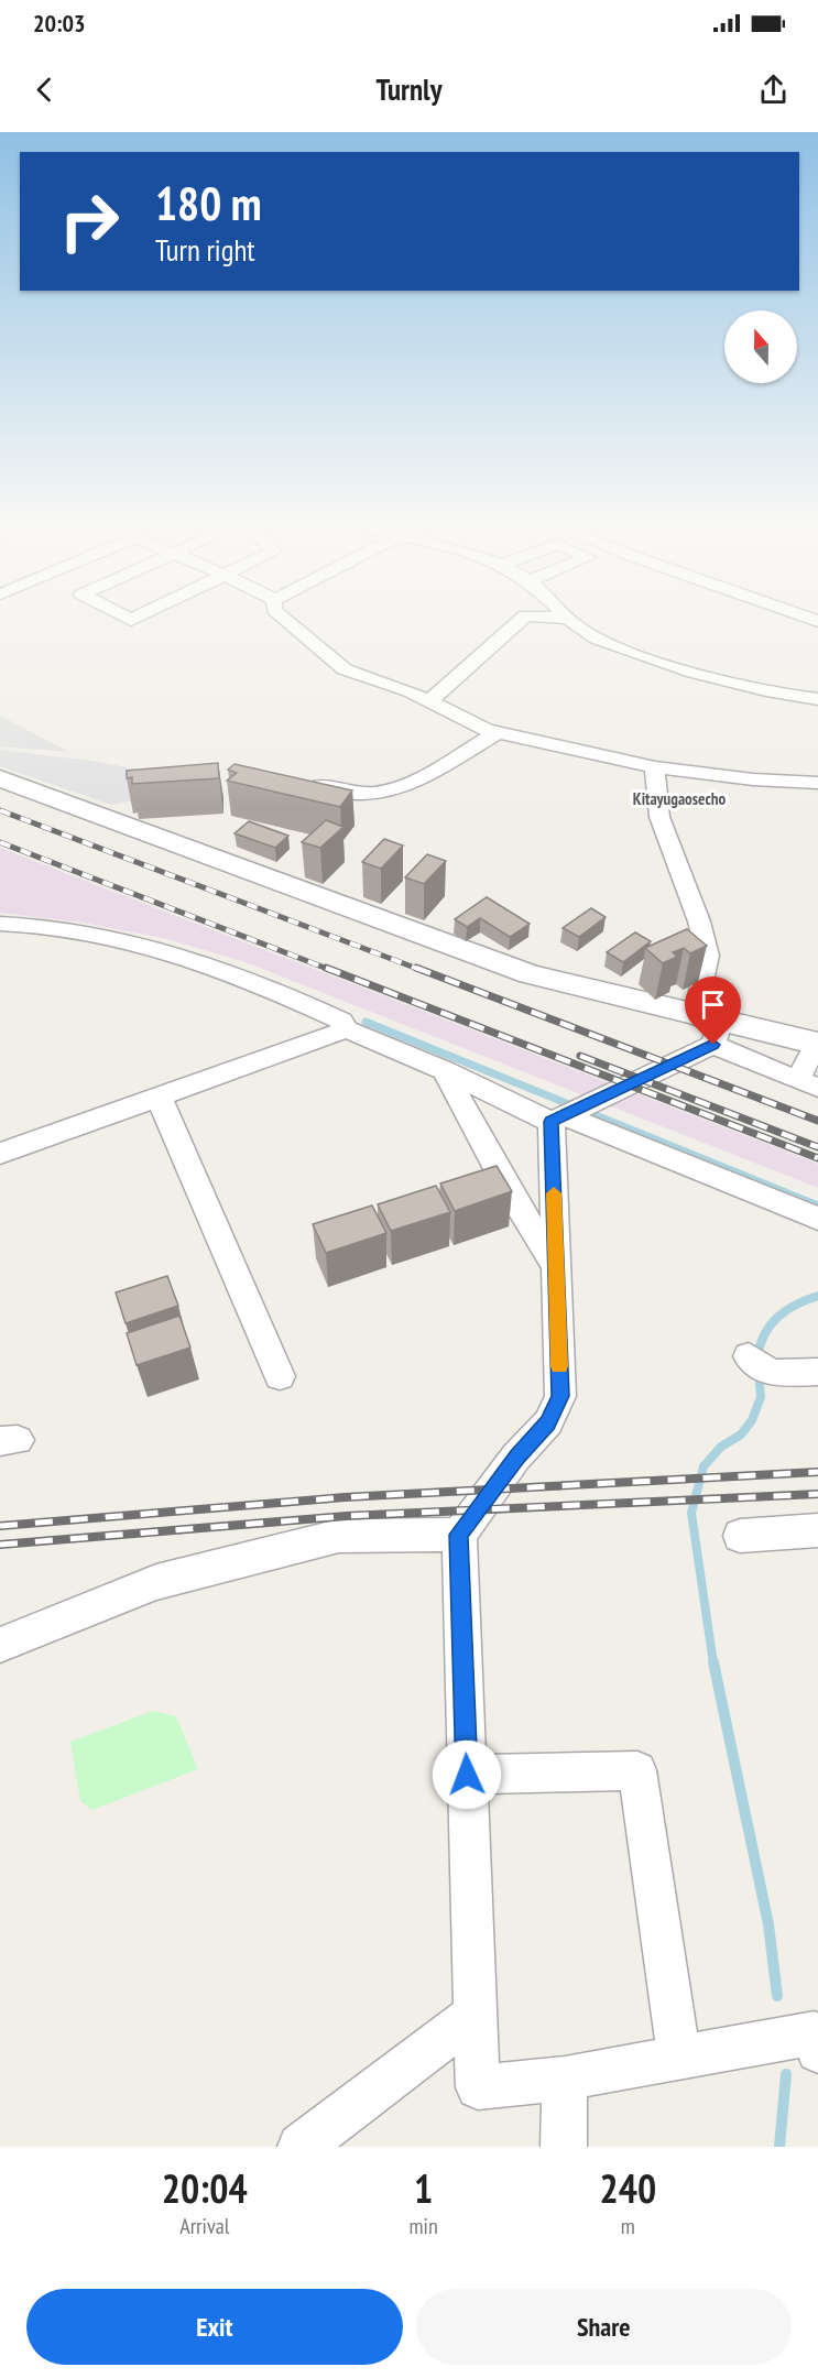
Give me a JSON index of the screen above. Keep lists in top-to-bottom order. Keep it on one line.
{"districts":["Kitayugaosecho"],"north":"top","page":{"status":"20:03","header":"Turnly","turn":["180 m","Turn right"],"eta":["20:04","Arrival","1","min","240","m"],"buttons":["Exit","Share"]}}
